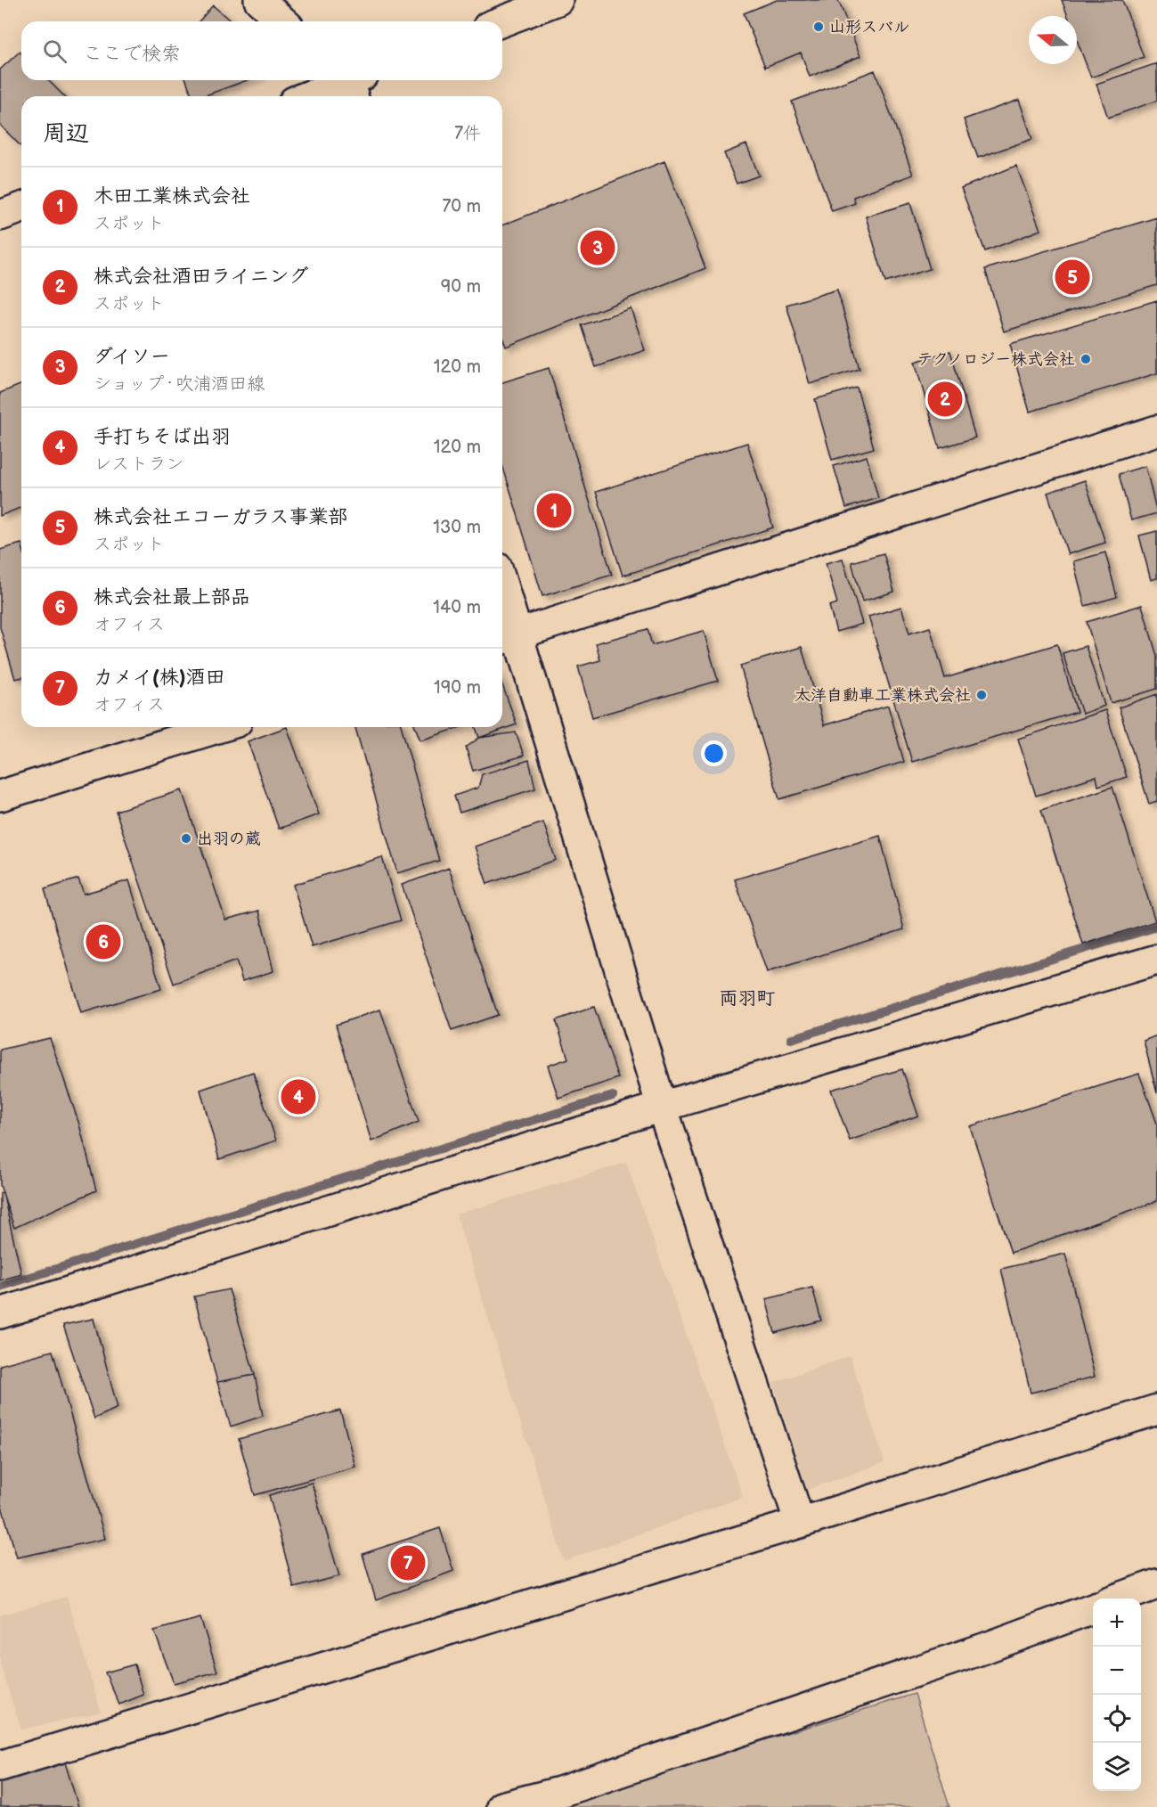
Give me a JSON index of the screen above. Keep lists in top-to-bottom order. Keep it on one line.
{"districts":["両羽町"],"places":["山形スバル","テクノロジー株式会社","太洋自動車工業株式会社","出羽の蔵"],"north":"left","page":{"search":"ここで検索","heading":["周辺","7件"],"list":[{"mark":"1","name":"木田工業株式会社","note":"スポット","value":"70 m"},{"mark":"2","name":"株式会社酒田ライニング","note":"スポット","value":"90 m"},{"mark":"3","name":"ダイソー","note":"ショップ · 吹浦酒田線","value":"120 m"},{"mark":"4","name":"手打ちそば出羽","note":"レストラン","value":"120 m"},{"mark":"5","name":"株式会社エコーガラス事業部","note":"スポット","value":"130 m"},{"mark":"6","name":"株式会社最上部品","note":"オフィス","value":"140 m"},{"mark":"7","name":"カメイ(株)酒田","note":"オフィス","value":"190 m"}],"pins":["3","5","2","1","6","4","7"],"map_buttons":["+","−"]}}
